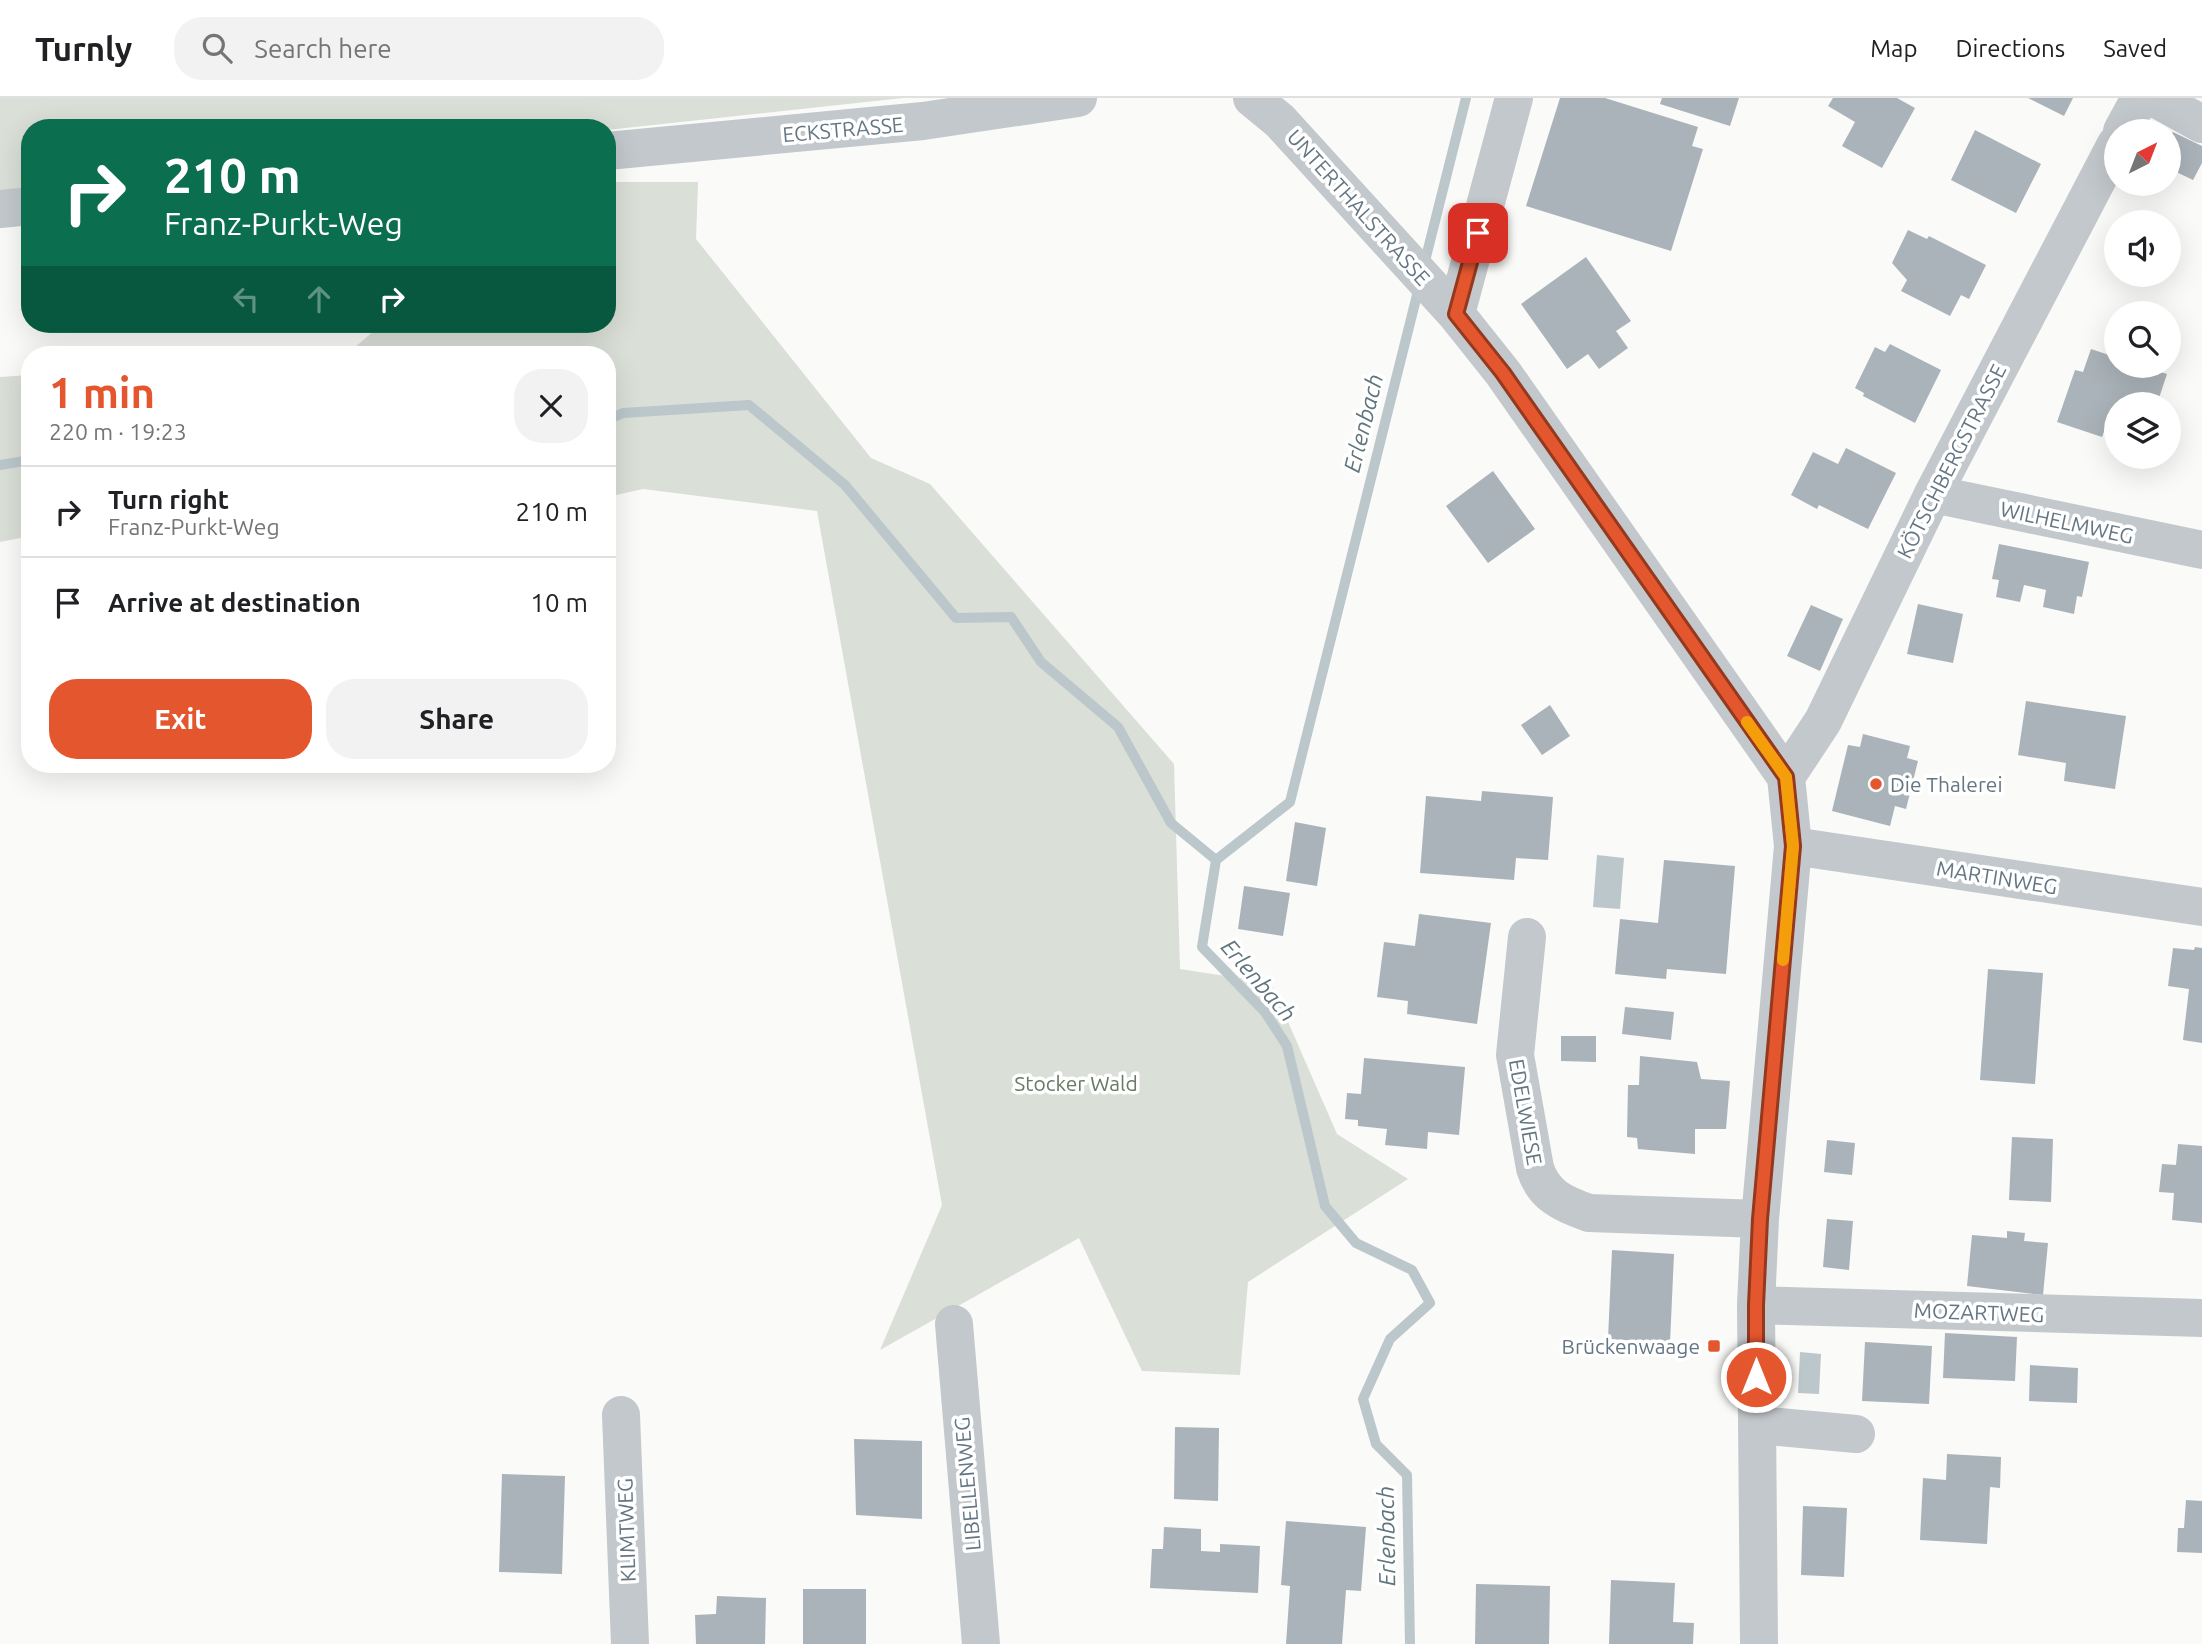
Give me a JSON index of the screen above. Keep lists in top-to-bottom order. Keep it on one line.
{"streets":{"street":["ECKSTRASSE","UNTERTHALSTRASSE","KÖTSCHBERGSTRASSE","WILHELMWEG","MARTINWEG","EDELWIESE","MOZARTWEG","LIBELLENWEG","KLIMTWEG"]},"crossings":[["UNTERTHALSTRASSE","KÖTSCHBERGSTRASSE"],["UNTERTHALSTRASSE","MARTINWEG"],["UNTERTHALSTRASSE","EDELWIESE"],["UNTERTHALSTRASSE","MOZARTWEG"],["KÖTSCHBERGSTRASSE","WILHELMWEG"]],"water":["Erlenbach"],"parks":["Stocker Wald"],"places":{"other":["Die Thalerei"],"transit":["Brückenwaage"]},"north":"top right","page":{"header":"Turnly","search":"Search here","nav":["Map","Directions","Saved"],"turn":["210 m","Franz-Purkt-Weg"],"heading":["1 min","220 m · 19:23"],"list":[{"name":"Turn right","note":"Franz-Purkt-Weg","value":"210 m"},{"name":"Arrive at destination","value":"10 m"}],"buttons":["Exit","Share"]}}
